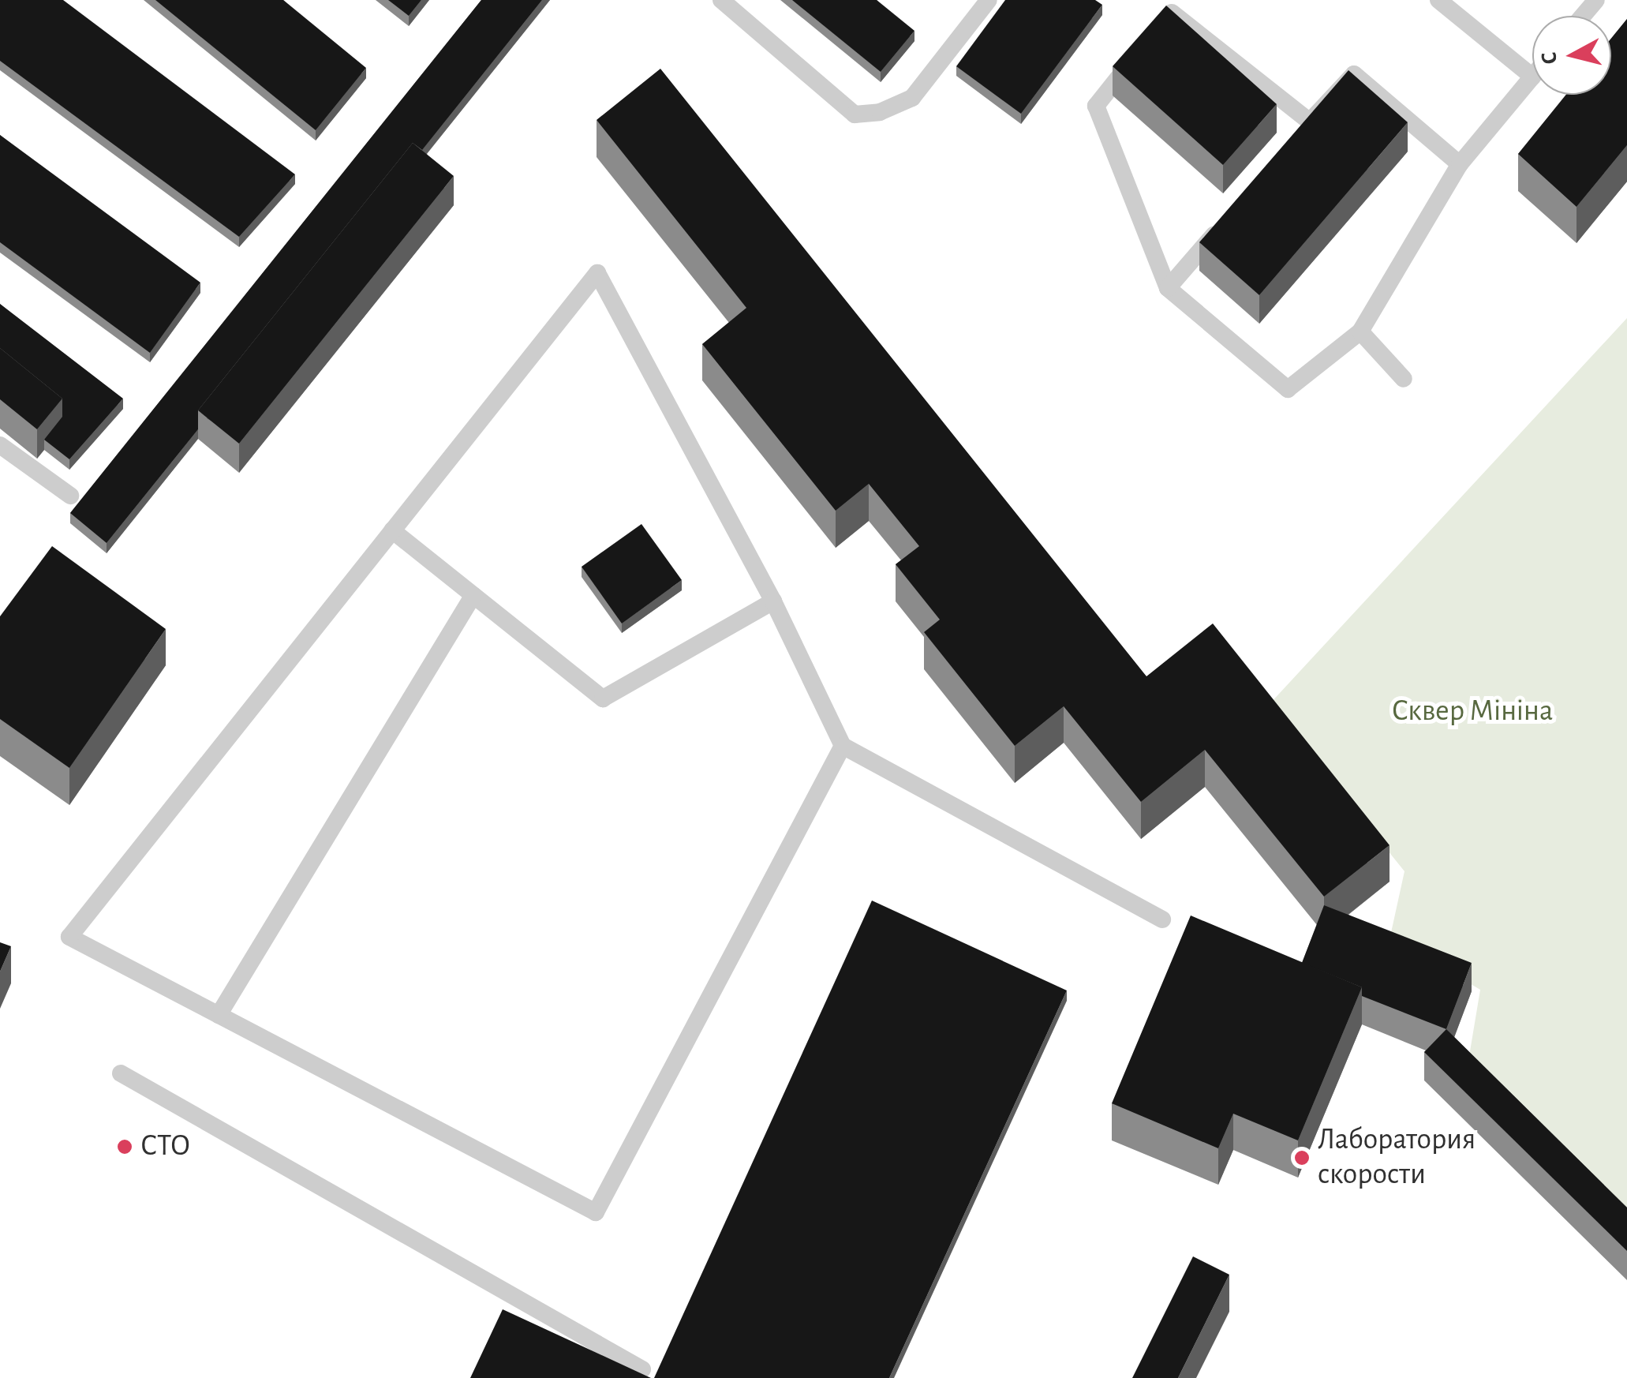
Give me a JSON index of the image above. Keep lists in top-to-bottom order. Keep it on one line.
{"parks":["Сквер Мініна"],"places":["СТО","Лаборатория скорости"],"north":"left"}
